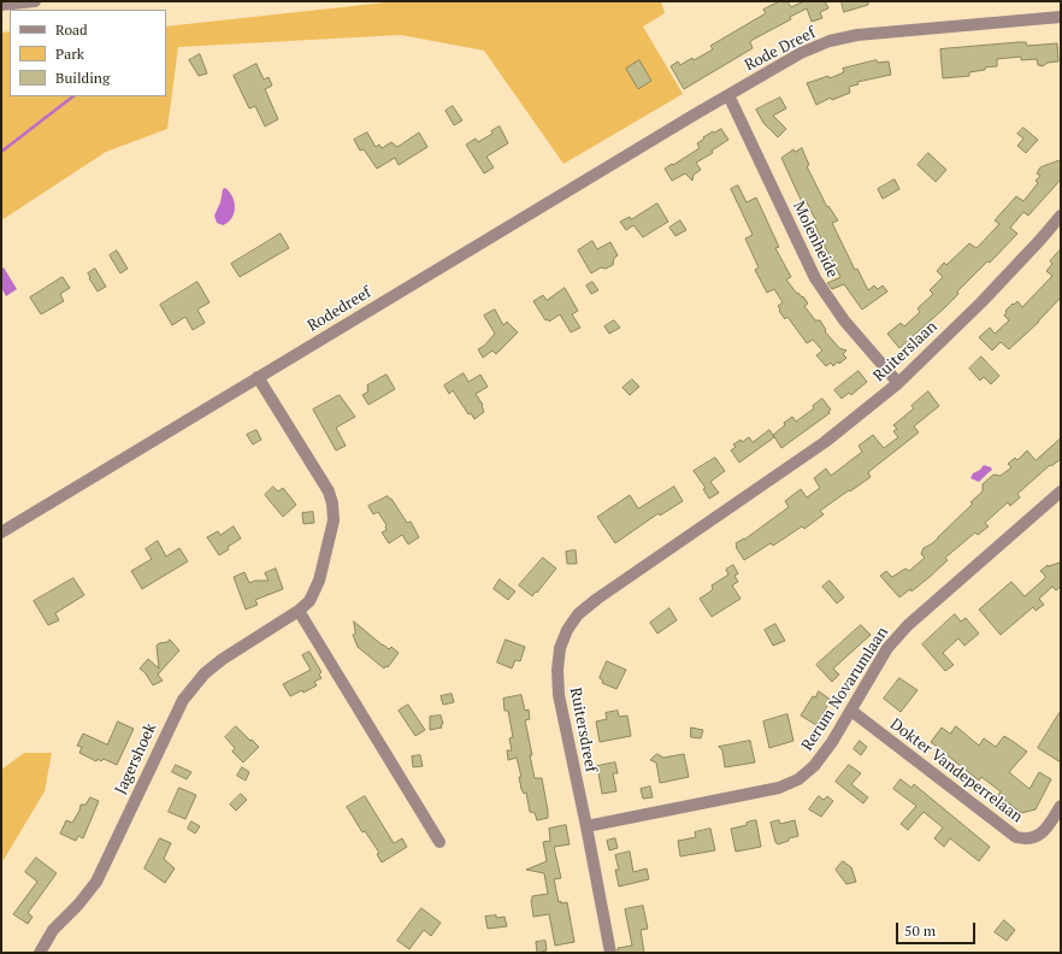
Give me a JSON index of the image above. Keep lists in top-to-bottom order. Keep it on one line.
{"streets":{"street":["Rode Dreef","Molenheide","Rodedreef","Ruiterslaan","Rerum Novarumlaan","Ruitersdreef","Jagershoek","Dokter Vandeperrelaan"]},"crossings":[["Rode Dreef","Molenheide"],["Rode Dreef","Rodedreef"],["Molenheide","Ruiterslaan"],["Rodedreef","Jagershoek"],["Ruiterslaan","Ruitersdreef"],["Rerum Novarumlaan","Ruitersdreef"],["Rerum Novarumlaan","Dokter Vandeperrelaan"]],"legend":["Road","Park","Building"],"scale_bar":"50 m"}
